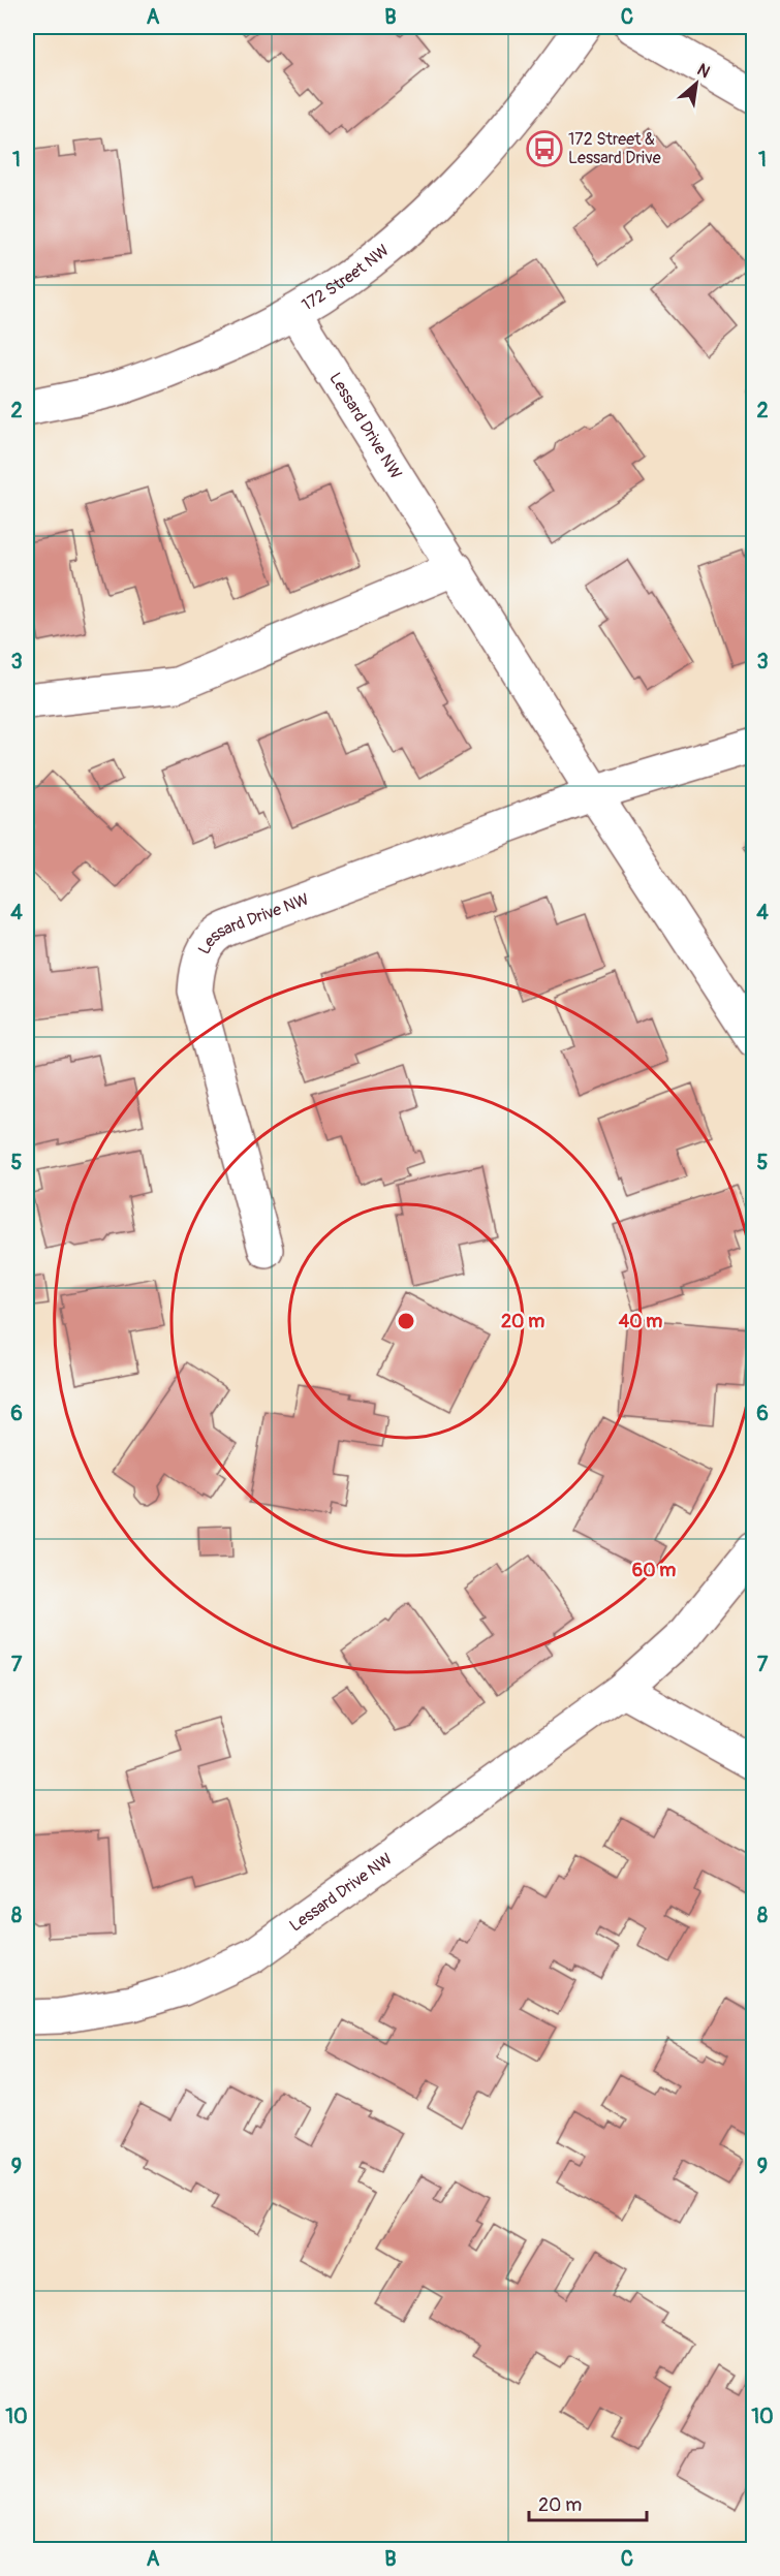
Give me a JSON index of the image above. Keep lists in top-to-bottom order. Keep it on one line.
{"streets":{"street":["172 Street NW","Lessard Drive NW"]},"crossings":[["172 Street NW","Lessard Drive NW"]],"places":{"bus stop":["172 Street & Lessard Drive"]},"scale_bar":"20 m","north":"top right","grid":{"columns":["A","B","C"],"rows":["1","2","3","4","5","6","7","8","9","10"]},"rings":["20 m","40 m","60 m"]}
